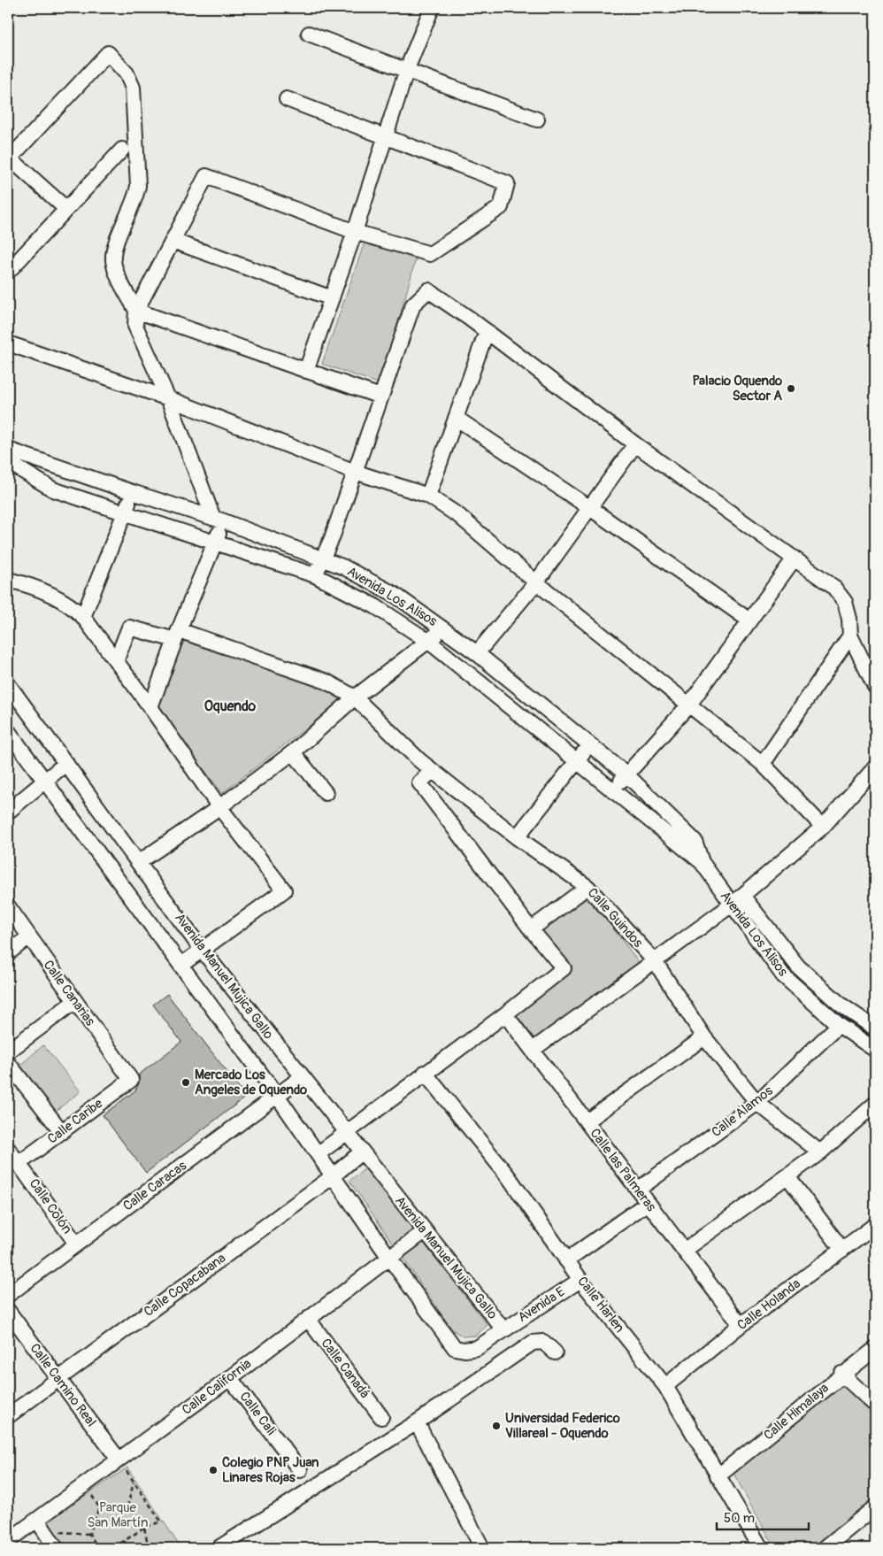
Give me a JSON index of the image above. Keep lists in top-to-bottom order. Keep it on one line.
{"streets":{"street":["Avenida Los Alisos","Calle Guindos","Avenida Manuel Mujica Gallo","Calle Canarias","Calle Alamos","Calle Caribe","Calle las Palmeras","Calle Caracas","Calle Colón","Calle Copacabana","Avenida E","Calle Harlen","Calle Holanda","Calle Canadá","Calle Camino Real","Calle California","Calle Himalaya","Calle Cali"]},"crossings":[["Avenida Los Alisos","Calle Alamos"],["Calle Guindos","Calle Alamos"],["Avenida Manuel Mujica Gallo","Calle Caracas"],["Avenida Manuel Mujica Gallo","Calle Copacabana"],["Avenida Manuel Mujica Gallo","Avenida E"],["Avenida Manuel Mujica Gallo","Calle California"],["Calle Canarias","Calle Caribe"],["Calle Alamos","Calle las Palmeras"],["Calle Caribe","Calle Colón"],["Calle las Palmeras","Calle Holanda"],["Calle Caracas","Calle Colón"],["Calle Copacabana","Calle Camino Real"],["Avenida E","Calle Harlen"],["Calle Harlen","Calle Holanda"],["Calle Harlen","Calle Himalaya"],["Calle Canadá","Calle California"],["Calle Camino Real","Calle California"],["Calle California","Calle Cali"]],"districts":["Oquendo"],"parks":["Parque San Martín"],"places":["Palacio Oquendo Sector A","Mercado Los Angeles de Oquendo","Universidad Federico Villareal - Oquendo","Colegio PNP Juan Linares Rojas"],"scale_bar":"50 m"}
